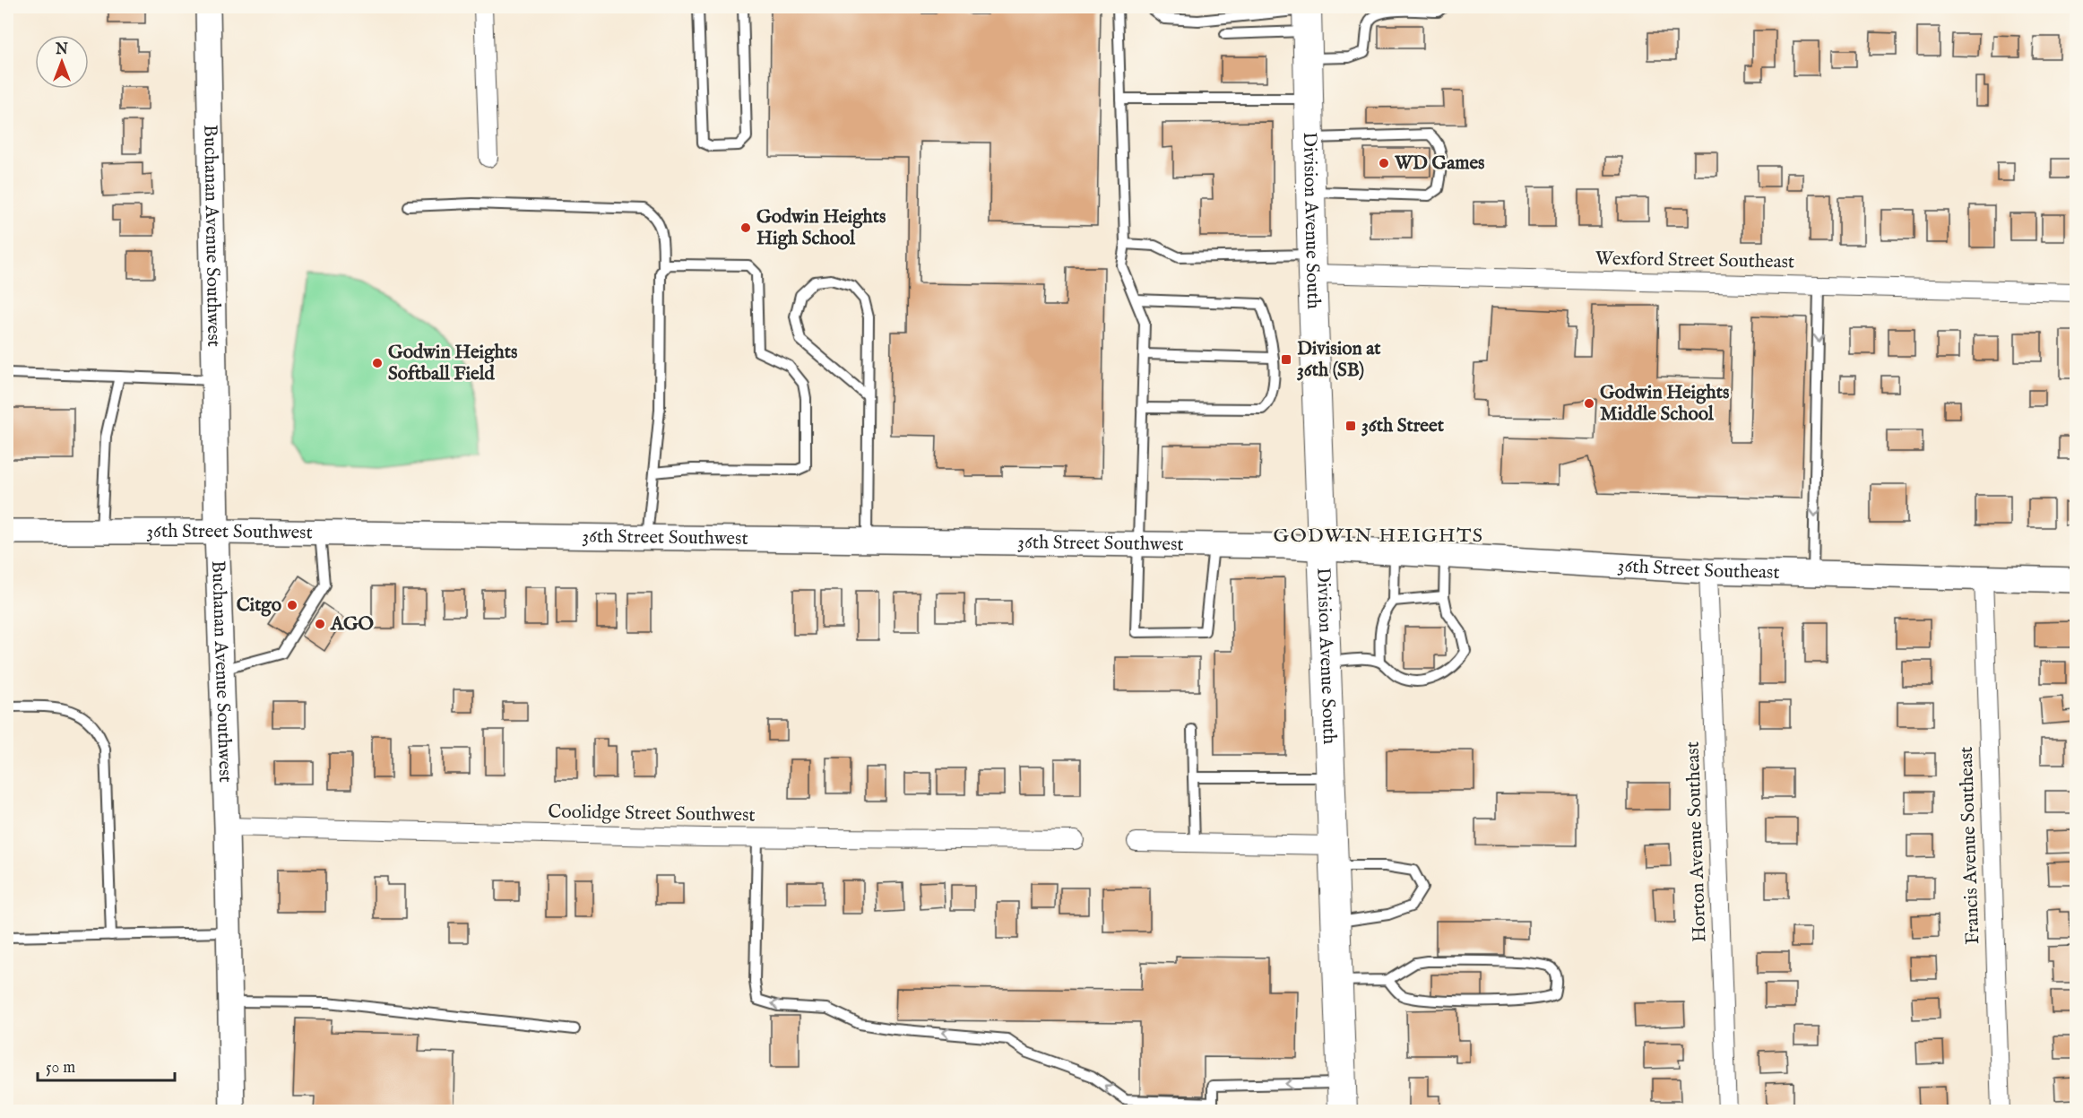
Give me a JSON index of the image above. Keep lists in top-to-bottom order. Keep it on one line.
{"streets":{"main road":["Division Avenue South"],"street":["Buchanan Avenue Southwest","Wexford Street Southeast","36th Street Southwest","36th Street Southeast","Coolidge Street Southwest","Horton Avenue Southeast","Francis Avenue Southeast"]},"crossings":[["Division Avenue South","Wexford Street Southeast"],["Division Avenue South","36th Street Southwest"],["Division Avenue South","36th Street Southeast"],["Buchanan Avenue Southwest","36th Street Southwest"],["Buchanan Avenue Southwest","Coolidge Street Southwest"],["36th Street Southwest","36th Street Southeast"],["36th Street Southeast","Horton Avenue Southeast"],["36th Street Southeast","Francis Avenue Southeast"]],"districts":["GODWIN HEIGHTS"],"places":{"other":["WD Games","Godwin Heights High School","Godwin Heights Softball Field","Godwin Heights Middle School","Citgo","AGO"],"transit":["Division at 36th (SB)","36th Street"]},"scale_bar":"50 m","north":"top"}
